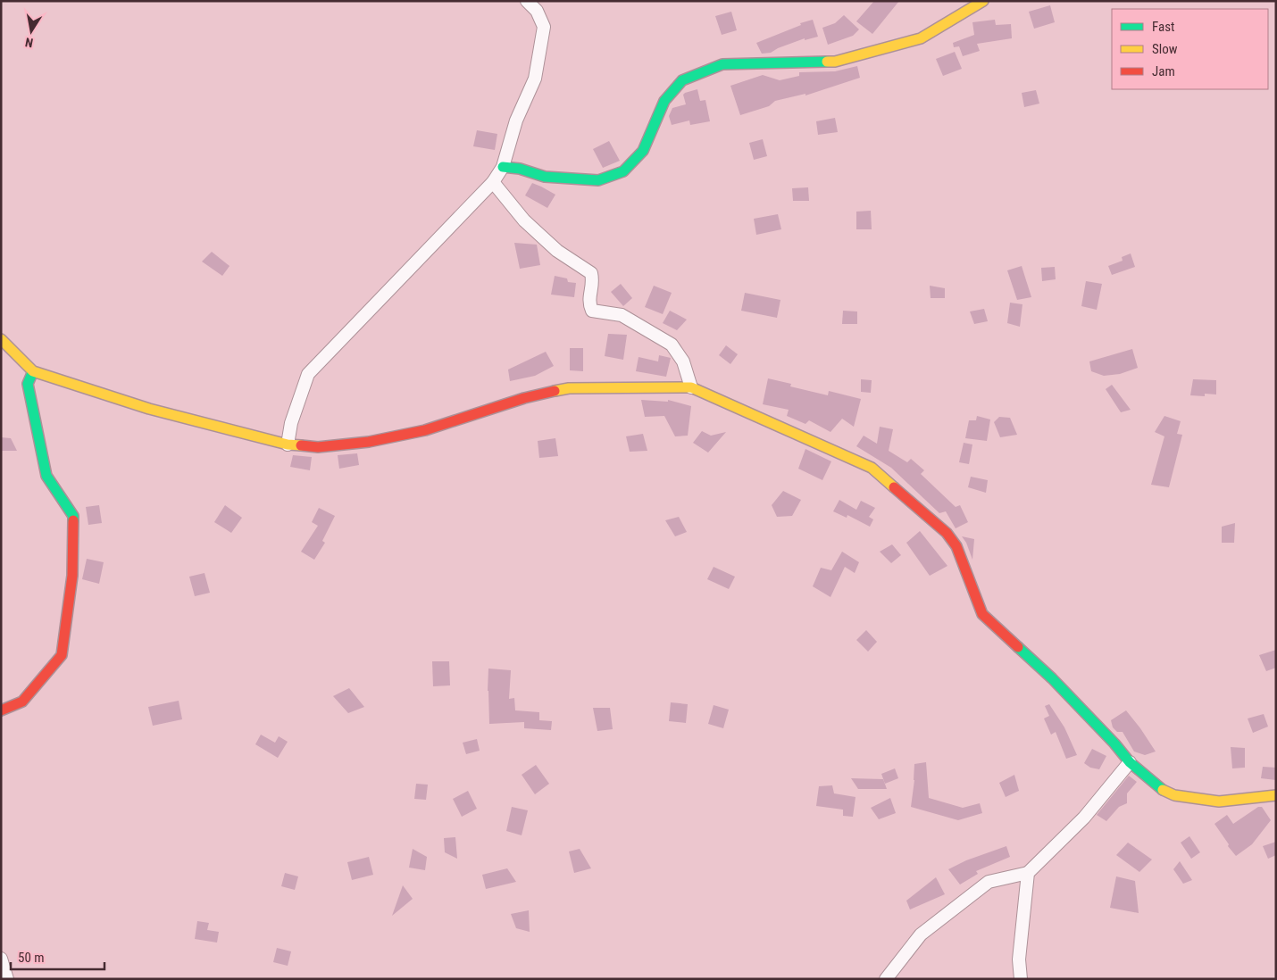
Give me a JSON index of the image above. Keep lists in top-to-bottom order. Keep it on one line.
{"legend":["Fast","Slow","Jam"],"scale_bar":"50 m","north":"bottom"}
